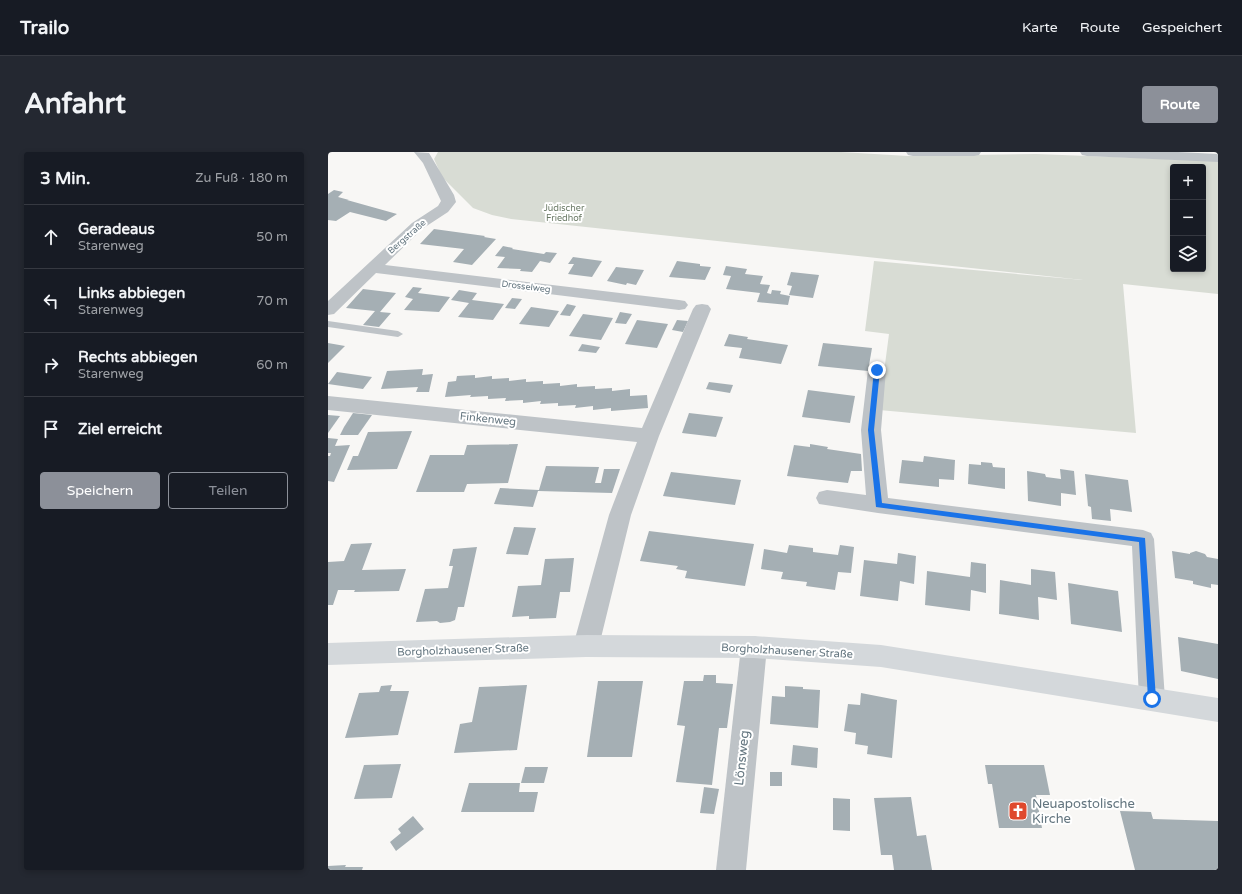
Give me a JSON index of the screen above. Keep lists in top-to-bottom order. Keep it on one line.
{"streets":{"main road":["Borgholzhausener Straße"],"street":["Bergstraße","Drosselweg","Finkenweg","Lönsweg"]},"crossings":[["Bergstraße","Drosselweg"],["Borgholzhausener Straße","Lönsweg"]],"parks":["Jüdischer Friedhof"],"places":{"church":["Neuapostolische Kirche"]},"page":{"header":"Trailo","nav":["Karte","Route","Gespeichert"],"buttons":["Route",["Speichern","Teilen"]],"title":"Anfahrt","heading":["3 Min.","Zu Fuß · 180 m"],"map_buttons":["+","−"],"list":[["Geradeaus","Starenweg","50 m"],["Links abbiegen","Starenweg","70 m"],["Rechts abbiegen","Starenweg","60 m"],"Ziel erreicht"]}}
